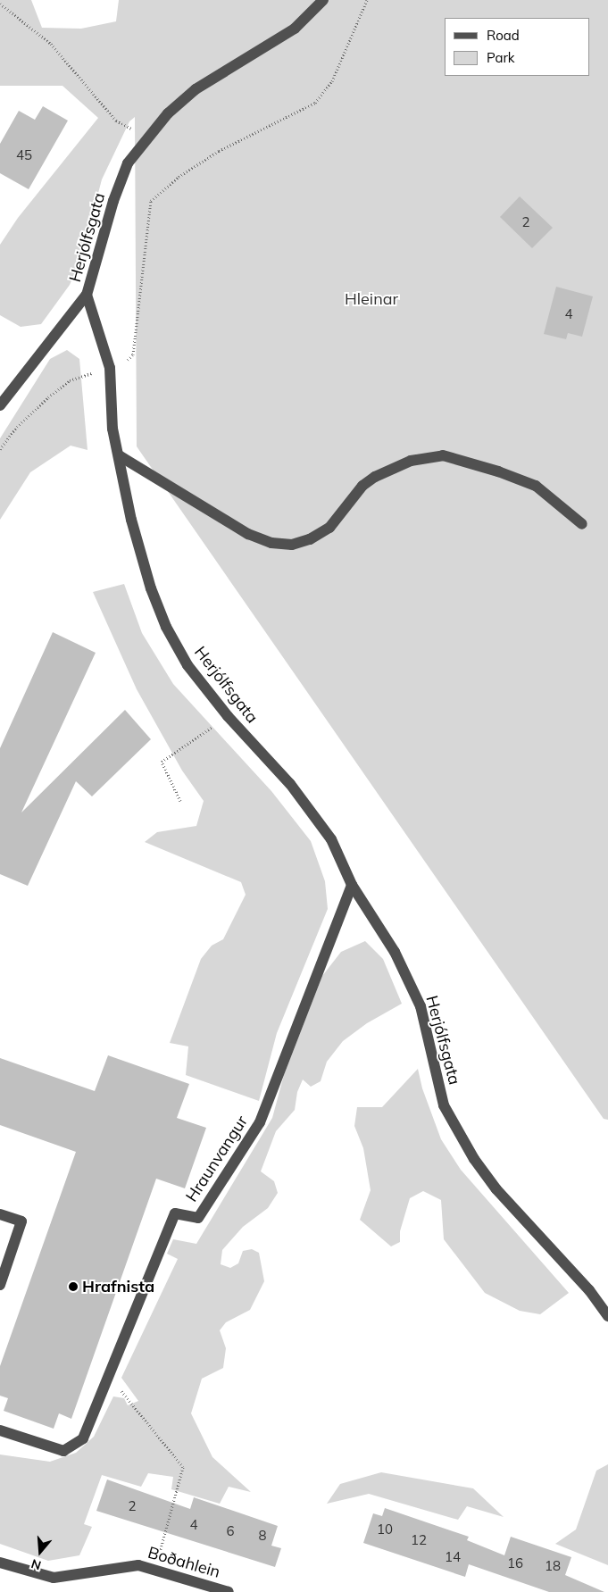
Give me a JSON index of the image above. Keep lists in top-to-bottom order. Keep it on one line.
{"streets":{"street":["Herjólfsgata","Hraunvangur","Boðahlein"]},"crossings":[["Herjólfsgata","Hraunvangur"]],"parks":["Hleinar"],"places":["Hrafnista"],"house_numbers":["45","2","4","2","4","10","6","8","12","14","16","18"],"legend":["Road","Park"],"north":"bottom"}
